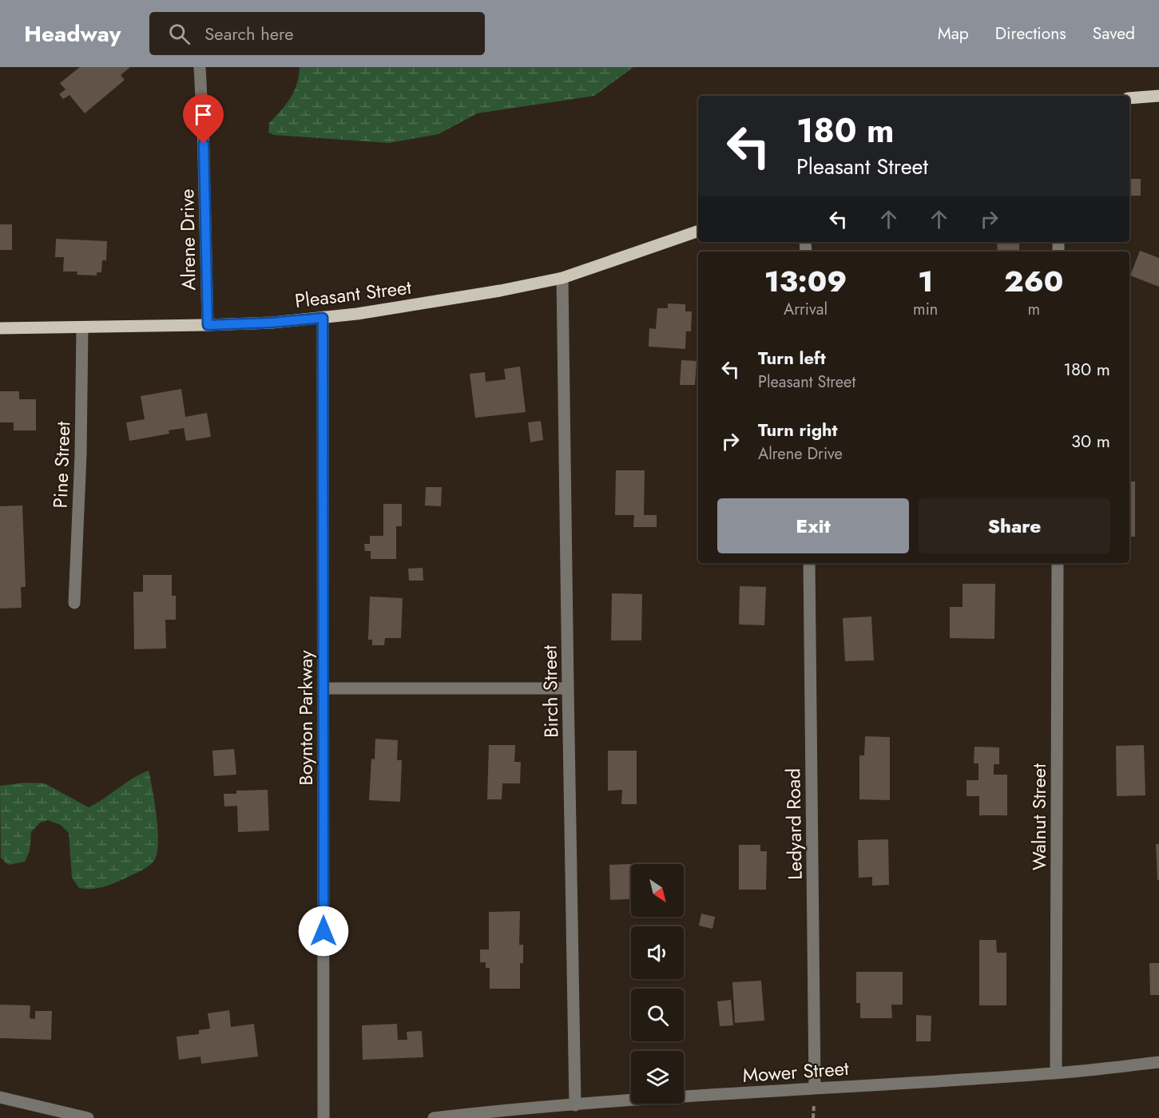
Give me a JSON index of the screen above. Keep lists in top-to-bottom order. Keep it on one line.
{"streets":{"main road":["Pleasant Street"],"street":["Alrene Drive","Pine Street","Birch Street","Boynton Parkway","Walnut Street","Ledyard Road","Mower Street"]},"crossings":[["Alrene Drive","Pleasant Street"],["Pleasant Street","Pine Street"],["Pleasant Street","Birch Street"],["Pleasant Street","Boynton Parkway"],["Birch Street","Mower Street"],["Walnut Street","Mower Street"],["Ledyard Road","Mower Street"]],"north":"bottom right","page":{"header":"Headway","search":"Search here","nav":["Map","Directions","Saved"],"turn":["180 m","Pleasant Street"],"eta":["13:09","Arrival","1","min","260","m"],"list":[{"name":"Turn left","note":"Pleasant Street","value":"180 m"},{"name":"Turn right","note":"Alrene Drive","value":"30 m"}],"buttons":["Exit","Share"]}}
